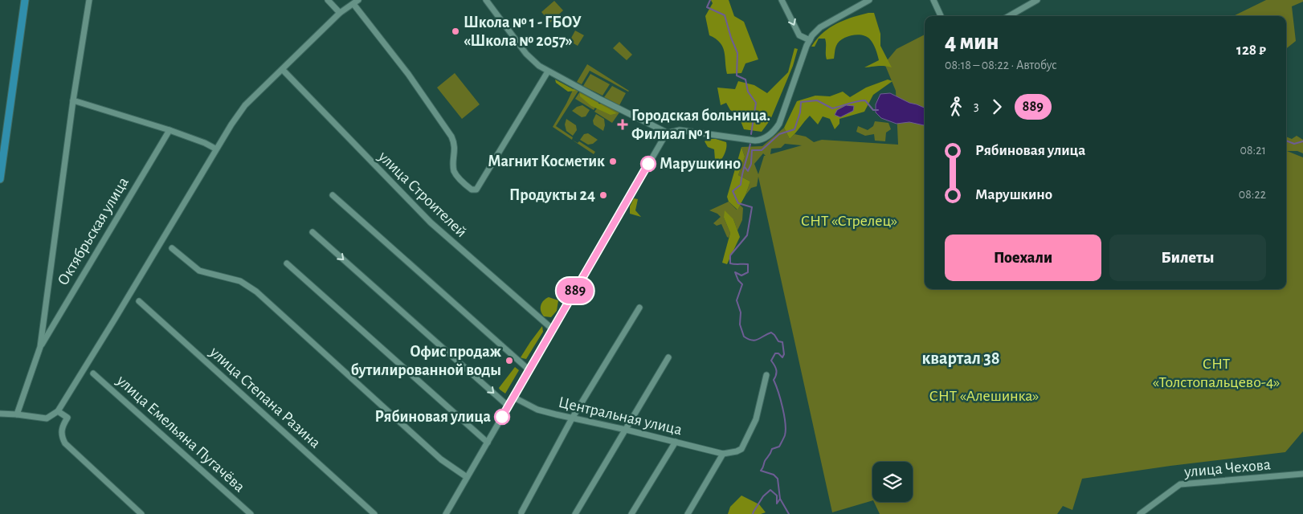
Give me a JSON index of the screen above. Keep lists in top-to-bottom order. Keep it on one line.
{"streets":{"street":["улица Строителей","Октябрьская улица","улица Степана Разина","Центральная улица","улица Емельяна Пугачёва","улица Чехова"]},"districts":["квартал 38"],"parks":["СНТ «Стрелец»","СНТ «Толстопальцево-4»","СНТ «Алешинка»"],"places":{"other":["Школа № 1 - ГБОУ «Школа № 2057»","Магнит Косметик","Марушкино","Продукты 24","Офис продаж бутилированной воды","Рябиновая улица"],"health":["Городская больница. Филиал № 1"]},"lines":["bus line 889"],"page":{"on_map":"889","heading":["4 мин","08:18 – 08:22 · Автобус","128 ₽"],"legs":["3","889"],"list":[{"name":"Рябиновая улица","value":"08:21"},{"name":"Марушкино","value":"08:22"}],"buttons":["Поехали","Билеты"]}}
